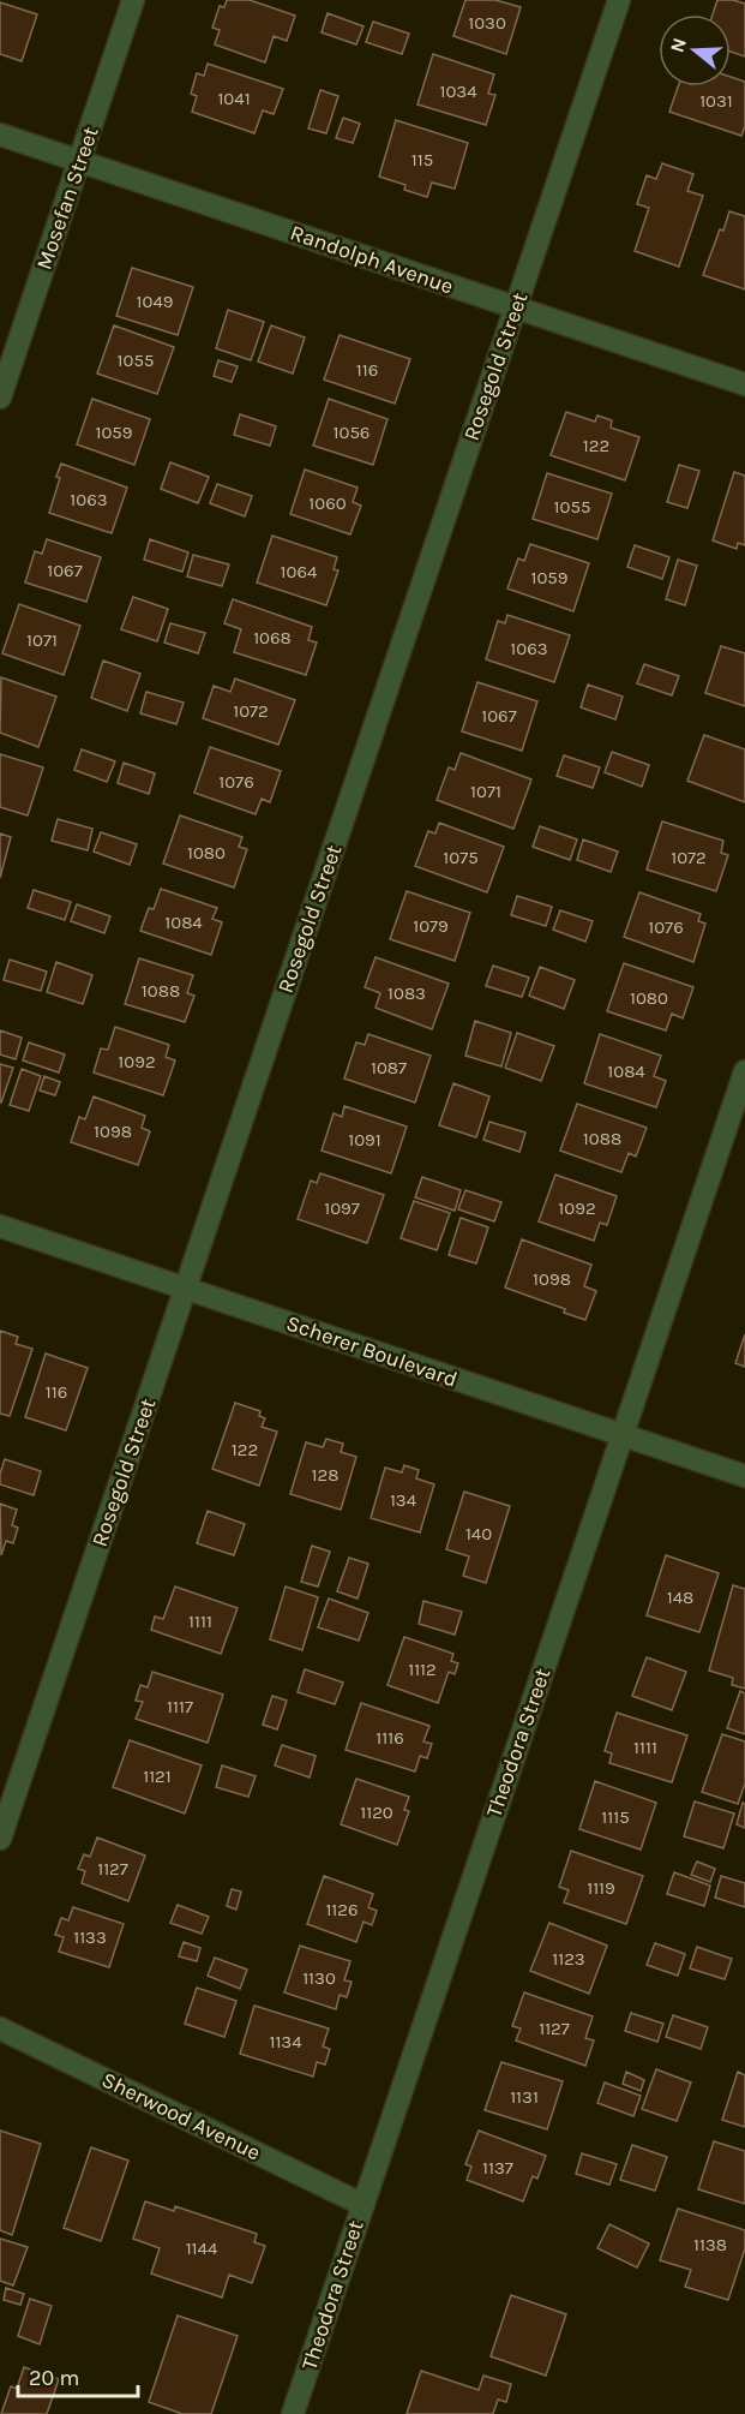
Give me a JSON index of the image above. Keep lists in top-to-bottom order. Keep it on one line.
{"streets":{"street":["Mosefan Street","Randolph Avenue","Rosegold Street","Scherer Boulevard","Theodora Street","Sherwood Avenue"]},"crossings":[["Mosefan Street","Randolph Avenue"],["Randolph Avenue","Rosegold Street"],["Rosegold Street","Scherer Boulevard"],["Scherer Boulevard","Theodora Street"],["Theodora Street","Sherwood Avenue"]],"house_numbers":["1030","1034","1041","1031","115","1049","1055","116","1059","1056","122","1063","1060","1055","1067","1064","1059","1068","1071","1063","1072","1067","1076","1071","1080","1075","1072","1084","1079","1076","1088","1083","1080","1092","1087","1084","1098","1088","1091","1097","1092","1098","116","122","128","134","140","148","1111","1112","1117","1116","1111","1121","1120","1115","1127","1119","1126","1133","1123","1130","1127","1134","1131","1137","1138","1144"],"scale_bar":"20 m","north":"left"}
